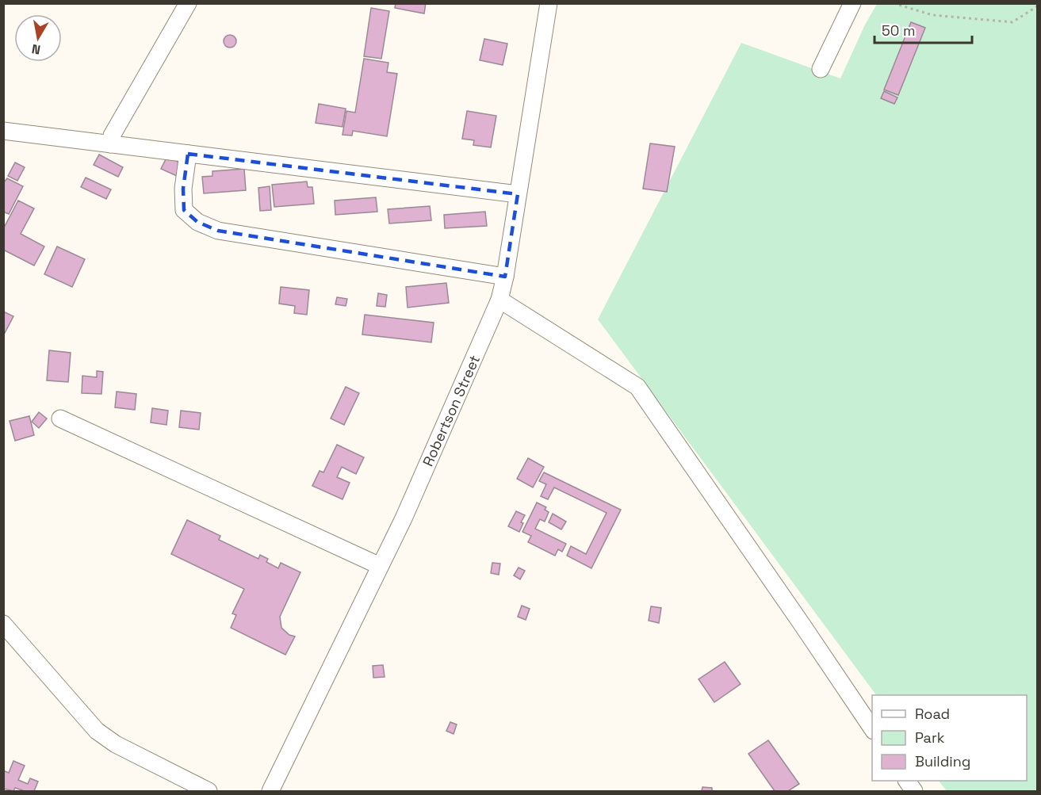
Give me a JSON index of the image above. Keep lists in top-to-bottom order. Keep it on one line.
{"streets":{"street":["Robertson Street"]},"legend":["Road","Park","Building"],"scale_bar":"50 m","north":"bottom"}
